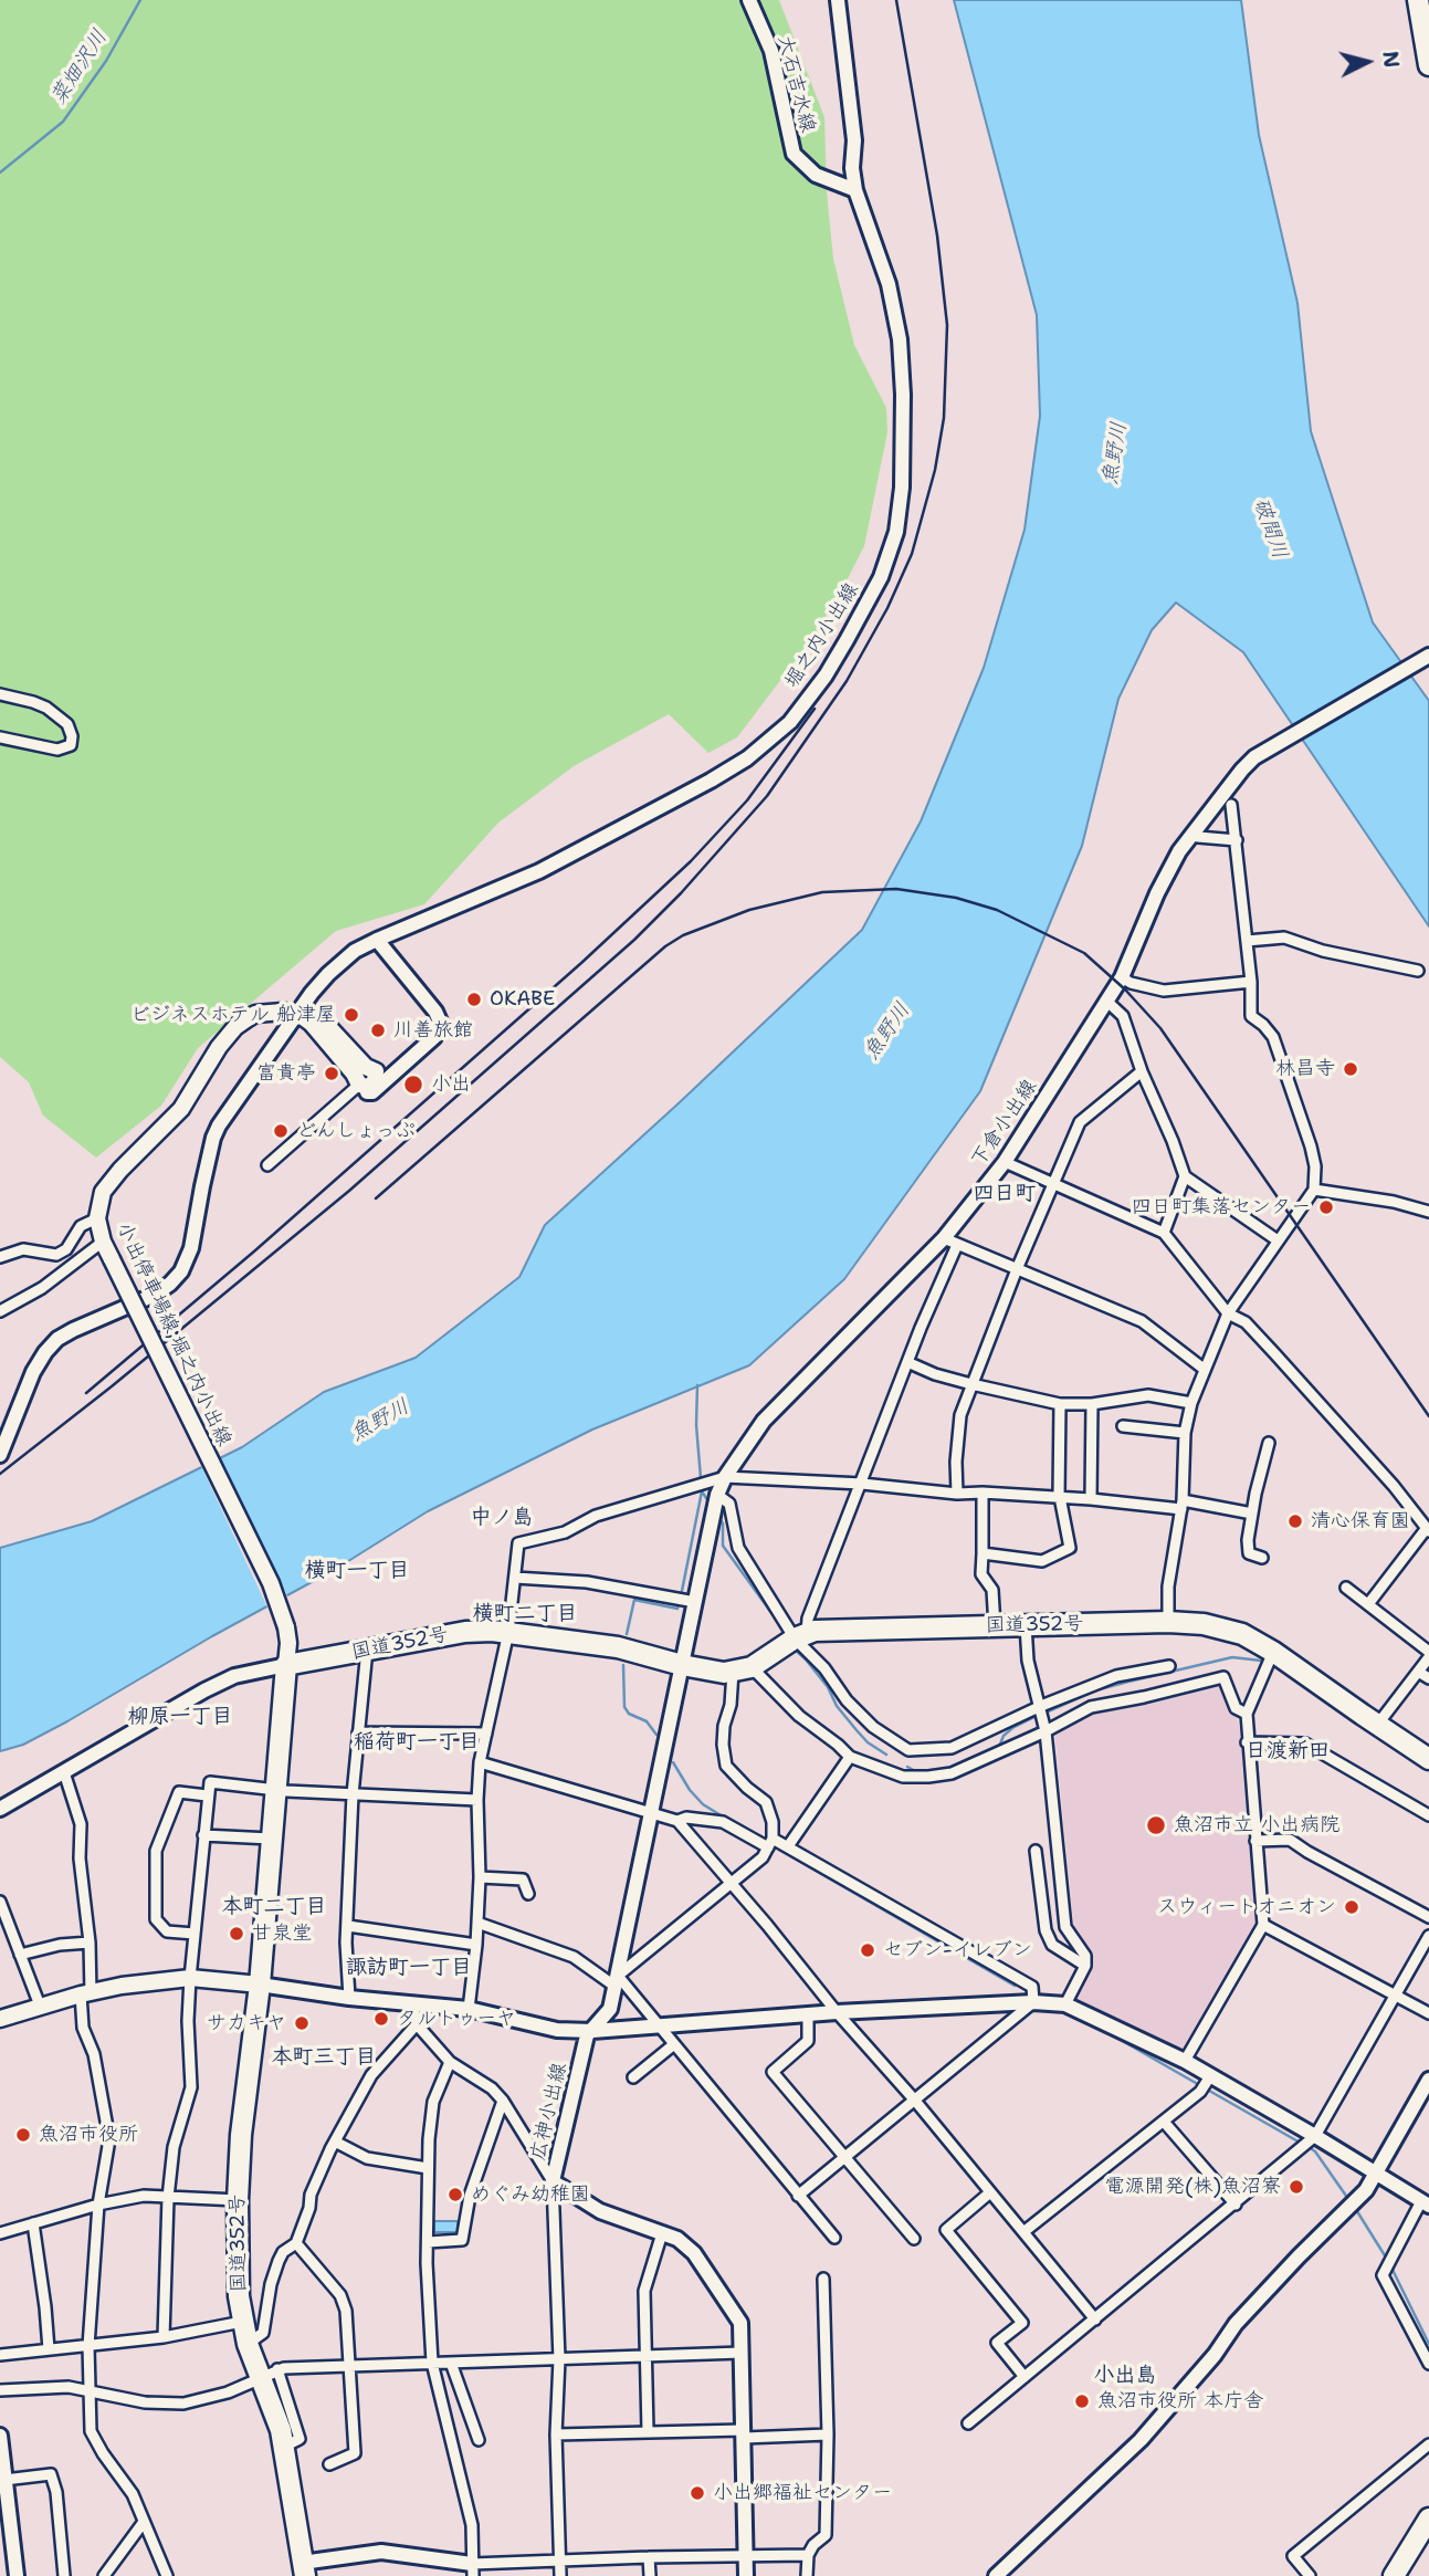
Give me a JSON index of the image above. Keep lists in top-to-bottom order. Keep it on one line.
{"streets":{"highway":["国道352号"],"main road":["大石吉水線","堀之内小出線","下倉小出線","小出停車場線;堀之内小出線","広神小出線"]},"crossings":[["大石吉水線","堀之内小出線"],["堀之内小出線","小出停車場線;堀之内小出線"],["下倉小出線","国道352号"],["下倉小出線","広神小出線"],["小出停車場線;堀之内小出線","国道352号"],["国道352号","広神小出線"]],"districts":["四日町","中ノ島","横町一丁目","横町二丁目","柳原一丁目","稲荷町一丁目","日渡新田","本町二丁目","諏訪町一丁目","本町三丁目","小出島"],"water":["菜畑沢川","魚野川","破間川"],"places":["OKABE","ビジネスホテル 船津屋","川善旅館","林昌寺","富貴亭","小出","どんしょっぷ","四日町集落センター","清心保育園","魚沼市立 小出病院","スウィートオニオン","甘泉堂","セブン-イレブン","タルトゥーヤ","サカキヤ","魚沼市役所","電源開発(株)魚沼寮","めぐみ幼稚園","魚沼市役所 本庁舎","小出郷福祉センター"],"north":"right"}
